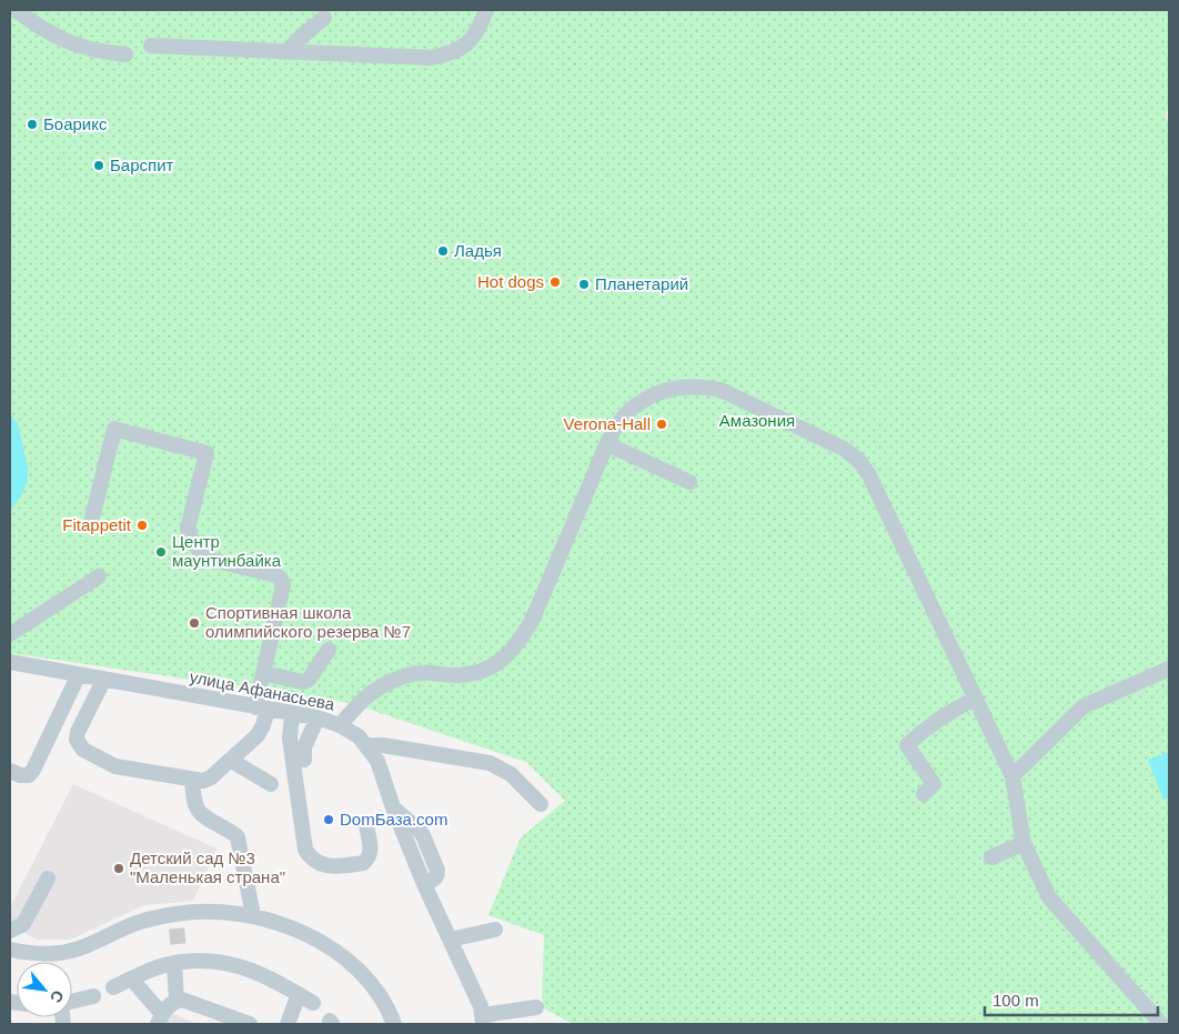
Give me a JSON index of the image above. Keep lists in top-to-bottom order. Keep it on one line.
{"streets":{"street":["улица Афанасьева"]},"parks":["Амазония"],"places":["Боарикс","Барспит","Ладья","Hot dogs","Планетарий","Verona-Hall","Fitappetit","Центр маунтинбайка","Спортивная школа олимпийского резерва №7","DomБаза.com","Детский сад №3 \"Маленькая страна\""],"scale_bar":"100 m","north":"bottom right"}
